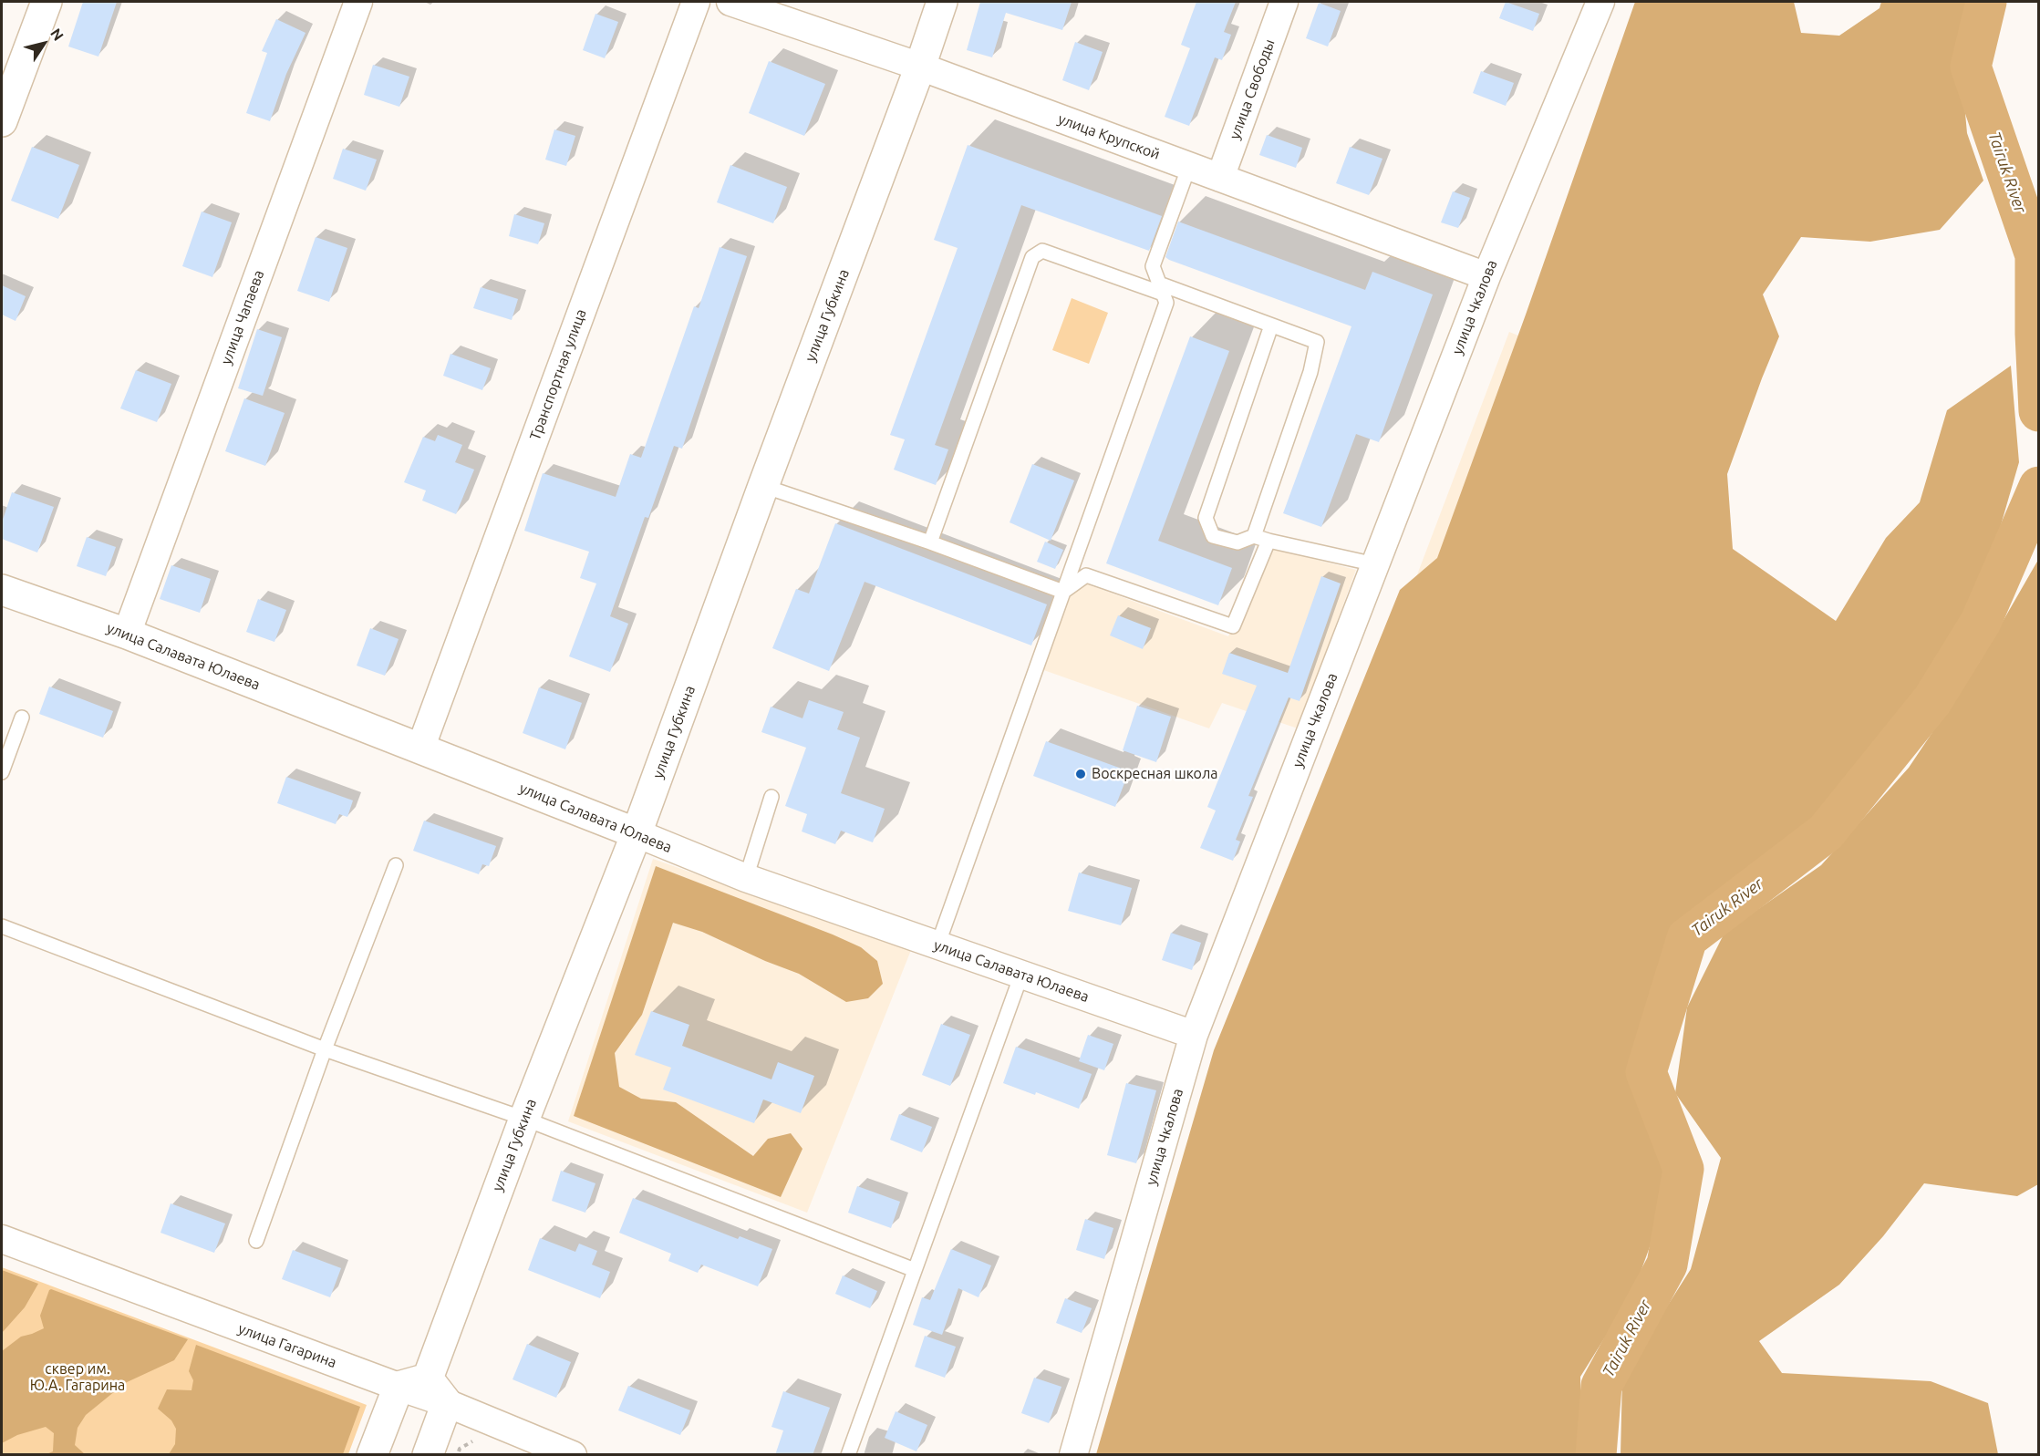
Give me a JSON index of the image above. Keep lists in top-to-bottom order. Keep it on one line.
{"streets":{"main road":["улица Губкина","улица Салавата Юлаева"],"street":["улица Свободы","улица Крупской","улица Чкалова","улица Чапаева","Транспортная улица","улица Гагарина"]},"crossings":[["улица Свободы","улица Крупской"],["улица Крупской","улица Чкалова"],["улица Крупской","улица Губкина"],["улица Чкалова","улица Салавата Юлаева"],["улица Губкина","улица Салавата Юлаева"],["улица Чапаева","улица Салавата Юлаева"],["Транспортная улица","улица Салавата Юлаева"]],"water":["Tairuk River"],"parks":["сквер им. Ю.А. Гагарина"],"places":["Воскресная школа"],"north":"top right"}
